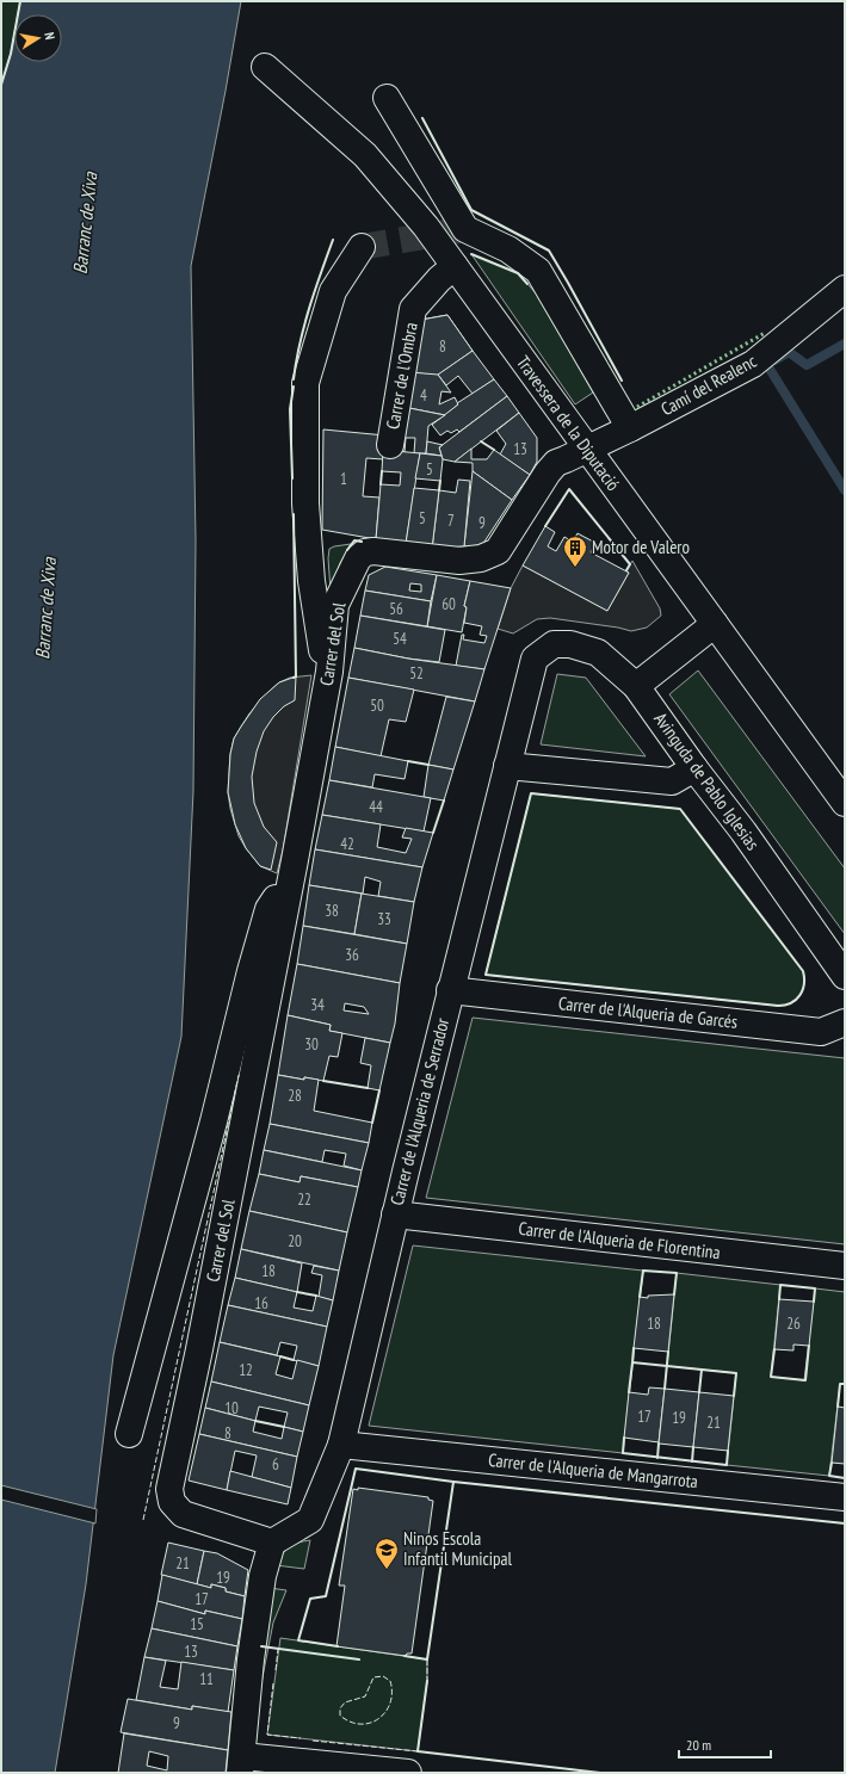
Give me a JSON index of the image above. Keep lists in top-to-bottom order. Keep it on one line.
{"streets":{"street":["Carrer de l'Ombra","Camí del Realenc","Travessera de la Diputació","Carrer del Sol","Avinguda de Pablo Iglesias","Carrer de l'Alqueria de Garcés","Carrer de l'Alqueria de Serrador","Carrer de l'Alqueria de Florentina","Carrer de l'Alqueria de Mangarrota"]},"crossings":[["Carrer de l'Ombra","Travessera de la Diputació"],["Camí del Realenc","Travessera de la Diputació"],["Camí del Realenc","Carrer del Sol"],["Travessera de la Diputació","Carrer del Sol"],["Carrer del Sol","Carrer de l'Alqueria de Serrador"],["Avinguda de Pablo Iglesias","Carrer de l'Alqueria de Serrador"],["Carrer de l'Alqueria de Garcés","Carrer de l'Alqueria de Serrador"],["Carrer de l'Alqueria de Serrador","Carrer de l'Alqueria de Florentina"],["Carrer de l'Alqueria de Serrador","Carrer de l'Alqueria de Mangarrota"]],"water":["Barranc de Xiva"],"places":{"building":["Motor de Valero"],"school or university":["Ninos Escola Infantil Municipal"]},"house_numbers":["8","4","13","5","1","5","7","9","60","56","54","52","50","44","42","38","33","36","34","30","28","22","20","18","16","18","26","12","10","17","19","21","8","6","21","19","17","15","13","11","9"],"scale_bar":"20 m","north":"right"}
